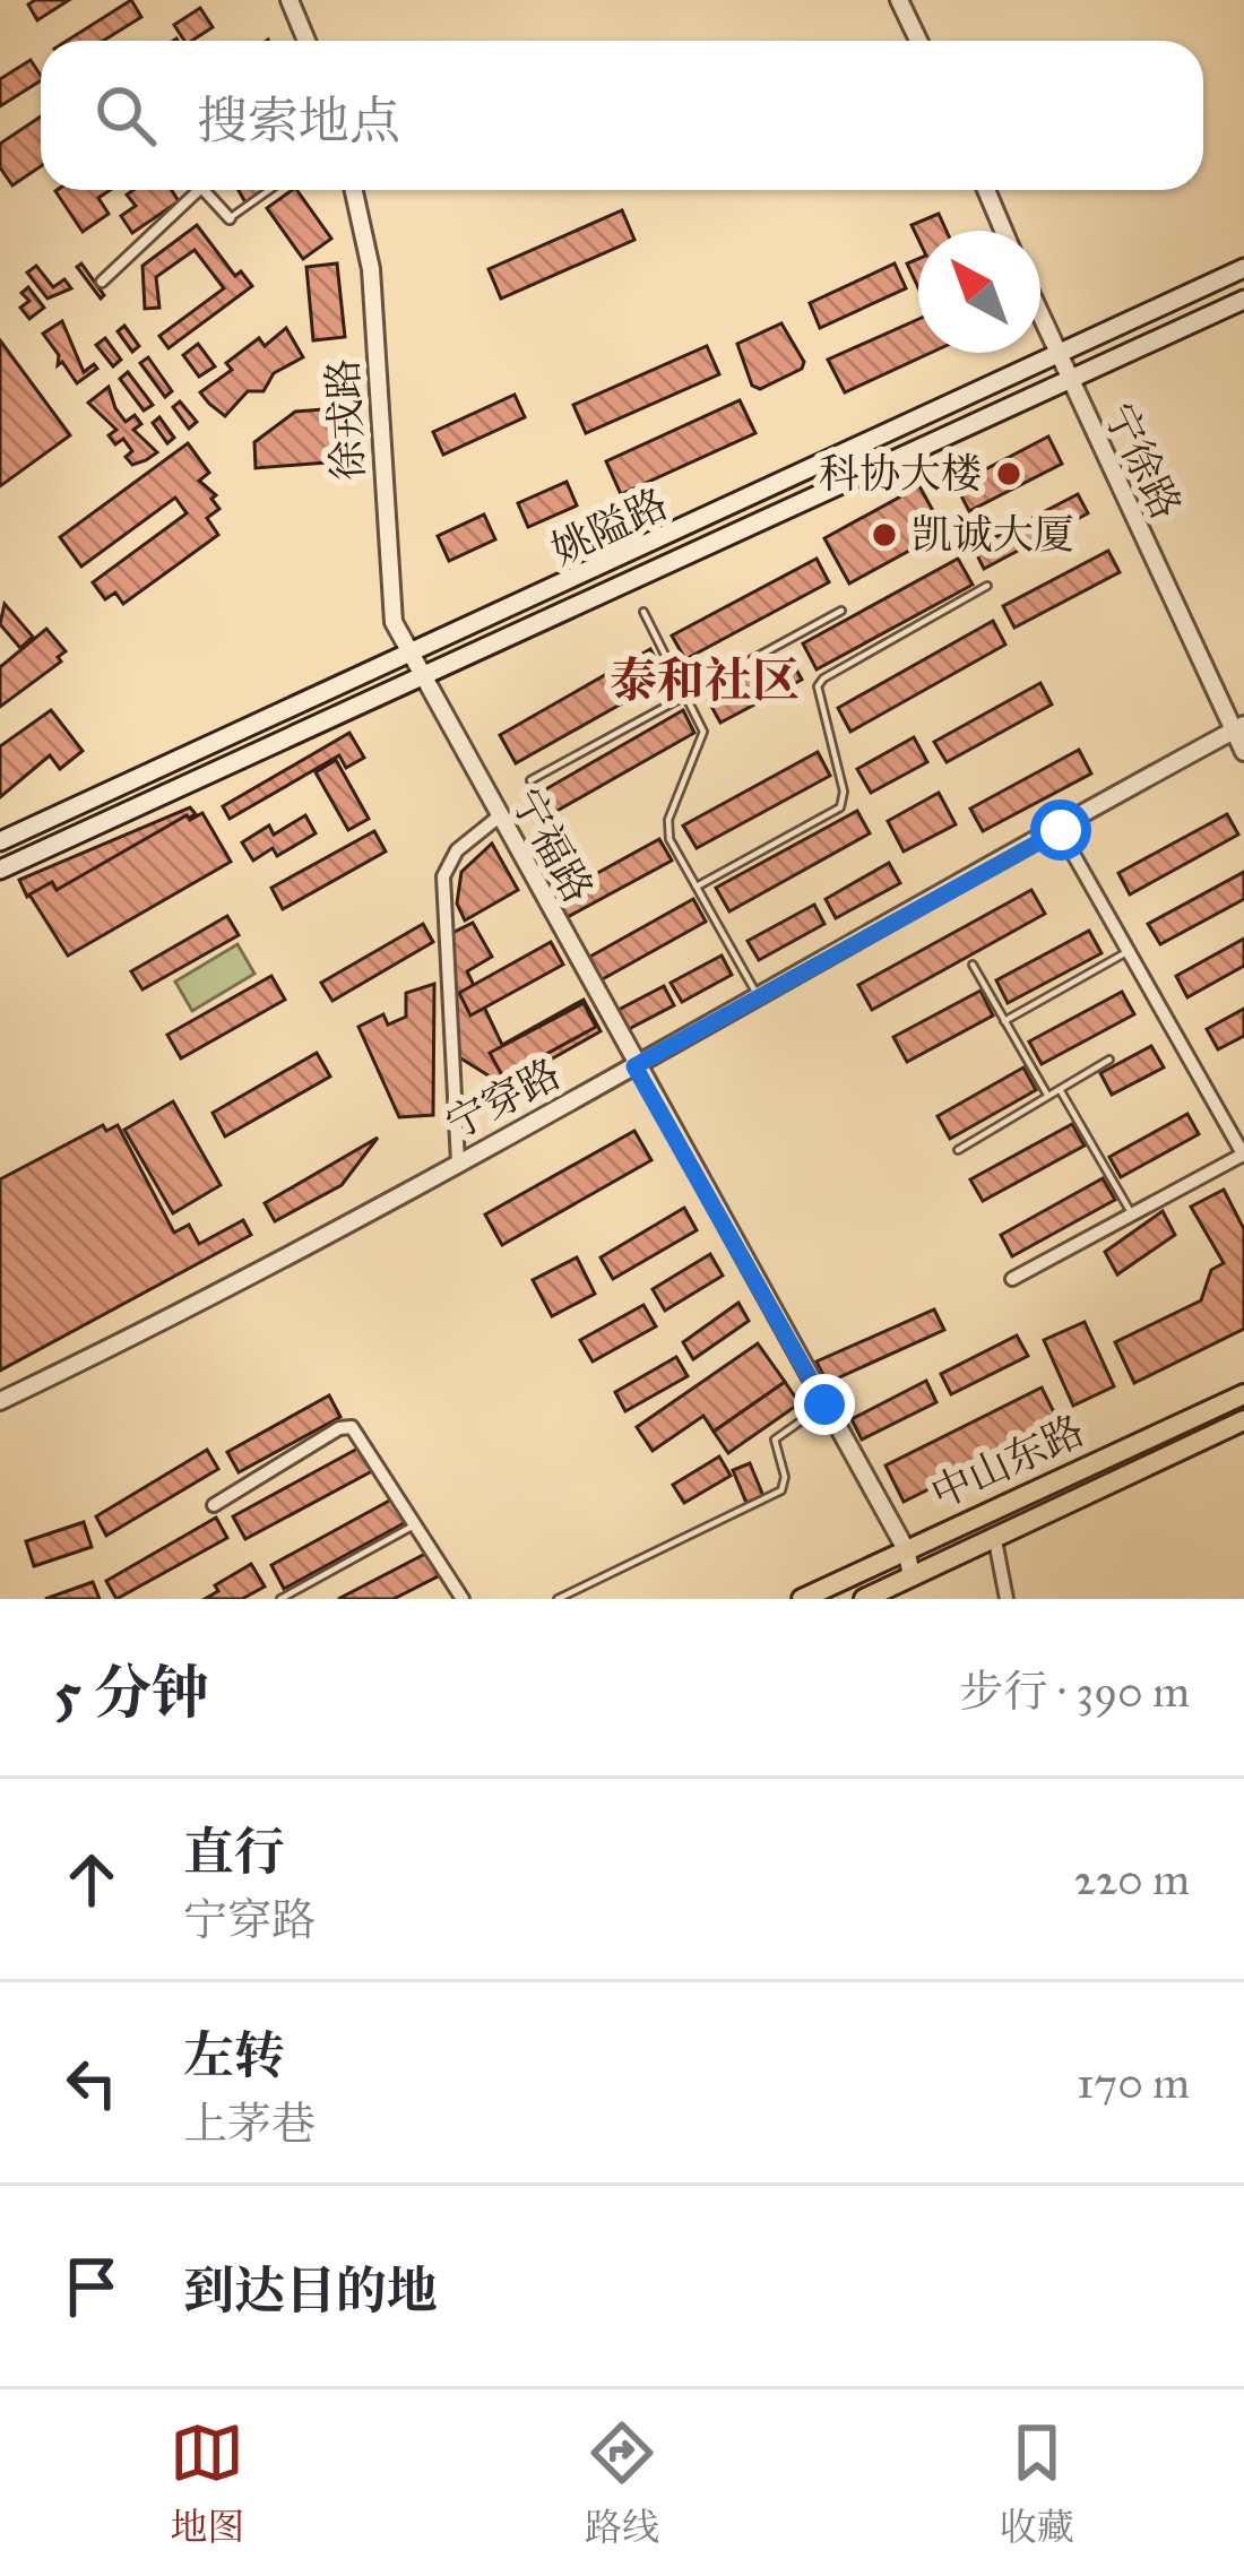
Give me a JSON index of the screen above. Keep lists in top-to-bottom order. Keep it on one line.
{"streets":{"main road":["姚隘路","中山东路"],"street":["徐戎路","宁徐路","宁福路","宁穿路"]},"crossings":[["徐戎路","姚隘路"],["徐戎路","宁福路"],["宁徐路","姚隘路"],["宁徐路","宁穿路"],["姚隘路","宁福路"],["宁福路","宁穿路"],["宁福路","中山东路"]],"districts":["泰和社区"],"places":["科协大楼","凯诚大厦"],"north":"top left","page":{"search":"搜索地点","heading":["5 分钟","步行 · 390 m"],"list":[["直行","宁穿路","220 m"],["左转","上茅巷","170 m"],"到达目的地"],"nav":["地图","路线","收藏"]}}
